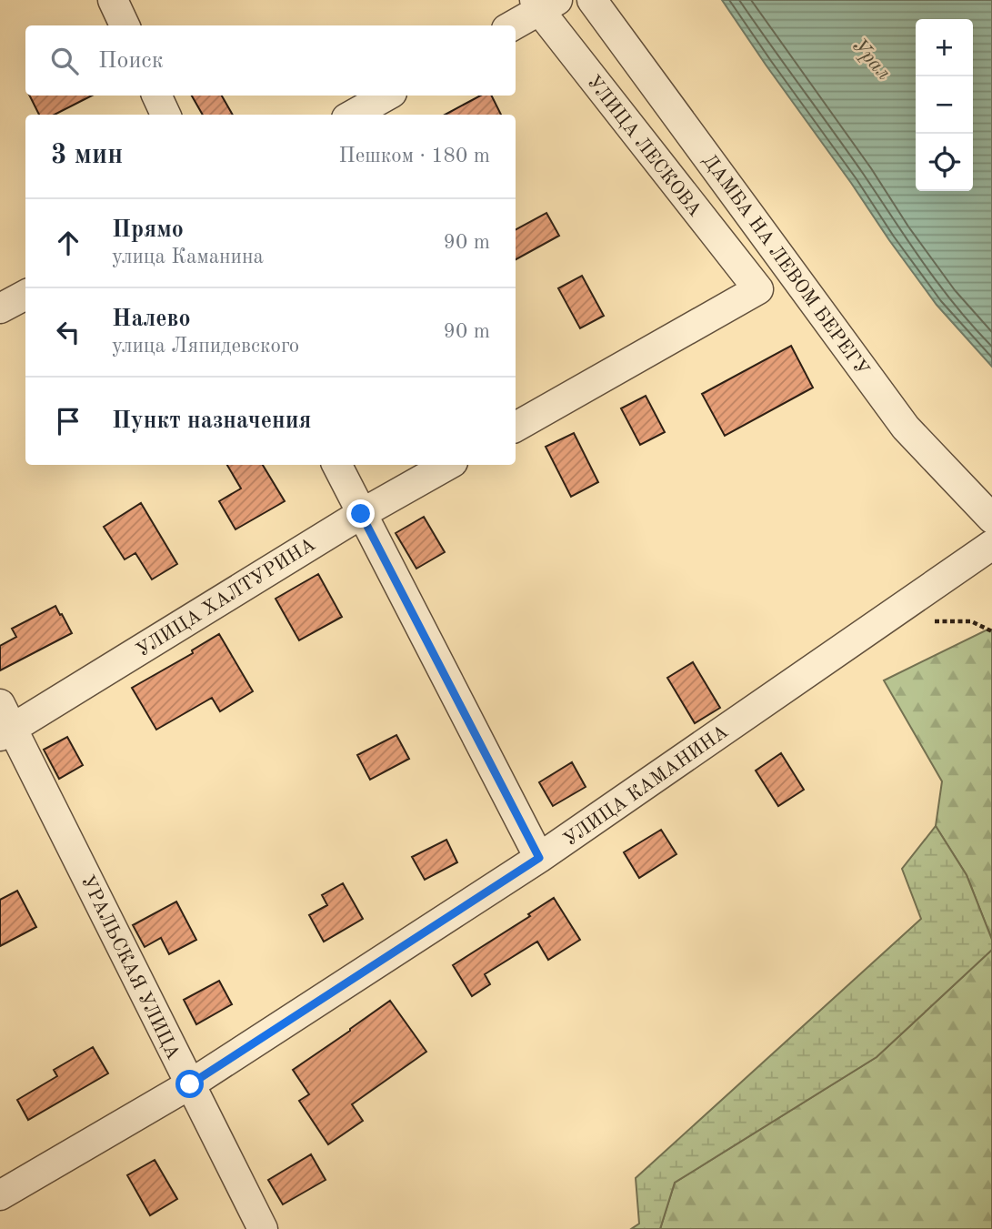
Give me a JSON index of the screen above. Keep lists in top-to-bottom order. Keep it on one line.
{"streets":{"street":["УЛИЦА ЛЕСКОВА","ДАМБА НА ЛЕВОМ БЕРЕГУ","УЛИЦА ХАЛТУРИНА","УЛИЦА КАМАНИНА","УРАЛЬСКАЯ УЛИЦА"]},"crossings":[["УЛИЦА ХАЛТУРИНА","УРАЛЬСКАЯ УЛИЦА"],["УЛИЦА КАМАНИНА","УРАЛЬСКАЯ УЛИЦА"]],"water":["Урал"],"page":{"map_buttons":["+","−"],"search":"Поиск","heading":["3 мин","Пешком · 180 m"],"list":[["Прямо","улица Каманина","90 m"],["Налево","улица Ляпидевского","90 m"],"Пункт назначения"]}}
